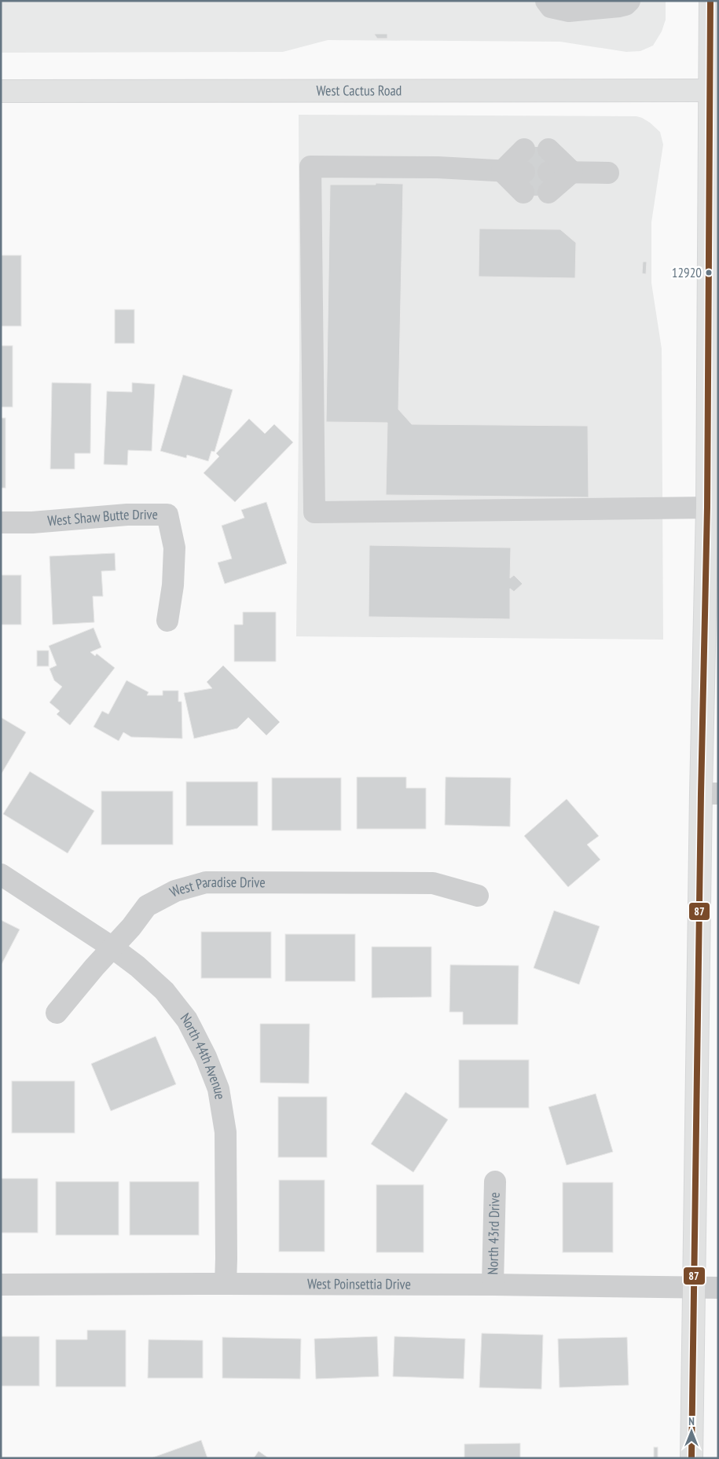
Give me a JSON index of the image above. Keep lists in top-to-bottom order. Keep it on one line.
{"streets":{"main road":["West Cactus Road"],"street":["West Shaw Butte Drive","West Paradise Drive","North 44th Avenue","North 43rd Drive","West Poinsettia Drive"]},"crossings":[["West Paradise Drive","North 44th Avenue"],["North 44th Avenue","West Poinsettia Drive"],["North 43rd Drive","West Poinsettia Drive"]],"places":["12920"],"lines":["transit line 87"],"north":"top"}
